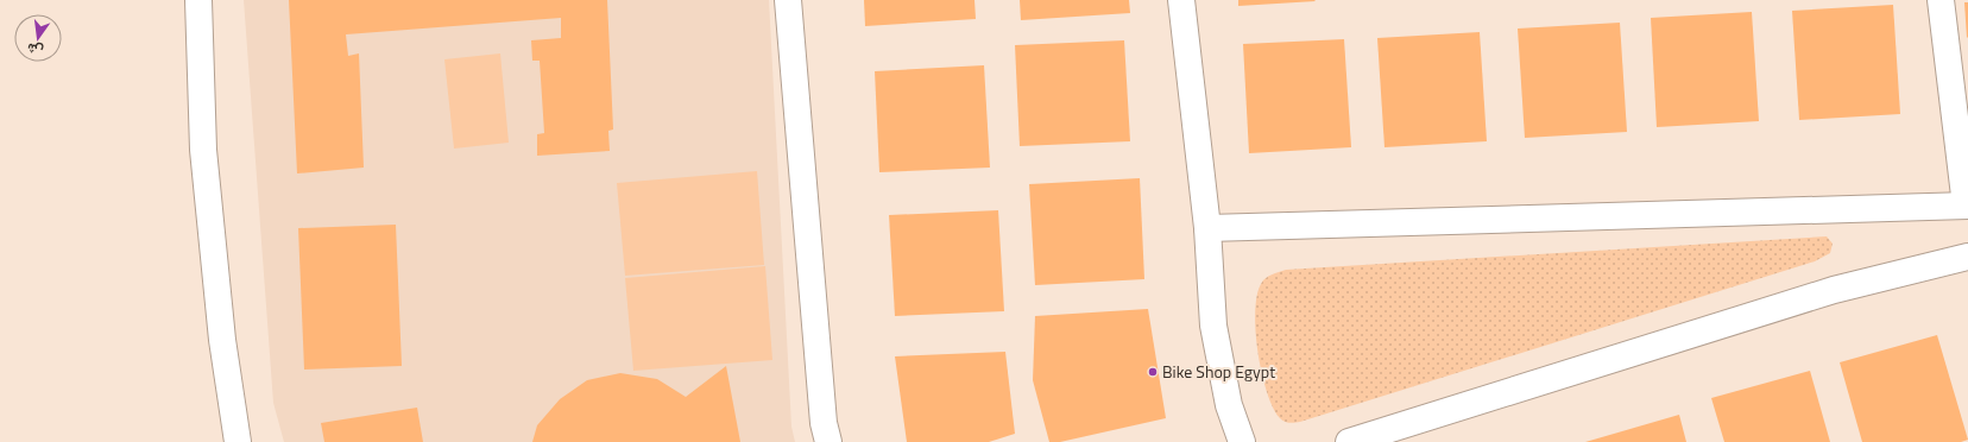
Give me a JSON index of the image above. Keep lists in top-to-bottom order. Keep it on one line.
{"places":["Bike Shop Egypt"],"north":"bottom"}
